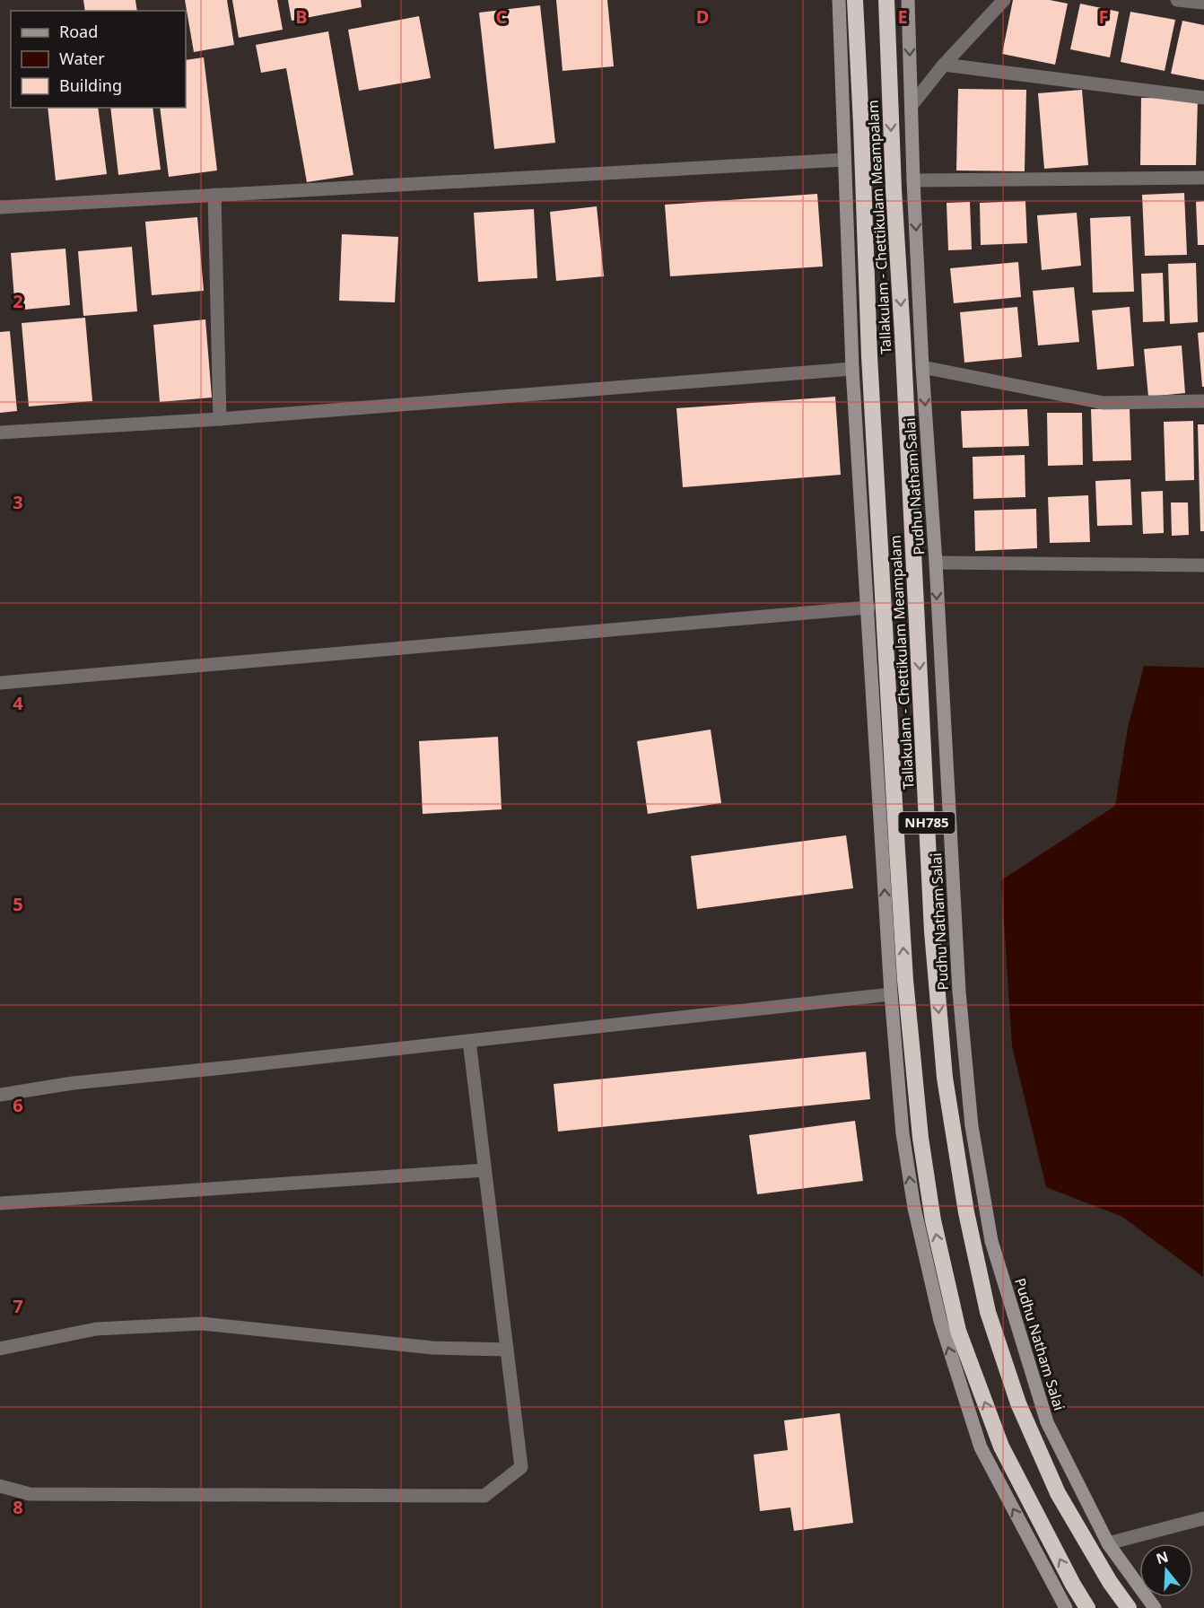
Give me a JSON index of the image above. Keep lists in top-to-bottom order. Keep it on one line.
{"streets":{"highway":["Tallakulam - Chettikulam Meampalam","NH785"],"main road":["Pudhu Natham Salai"]},"legend":["Road","Water","Building"],"north":"top","grid":{"columns":["B","C","D","E","F"],"rows":["2","3","4","5","6","7","8"]}}
